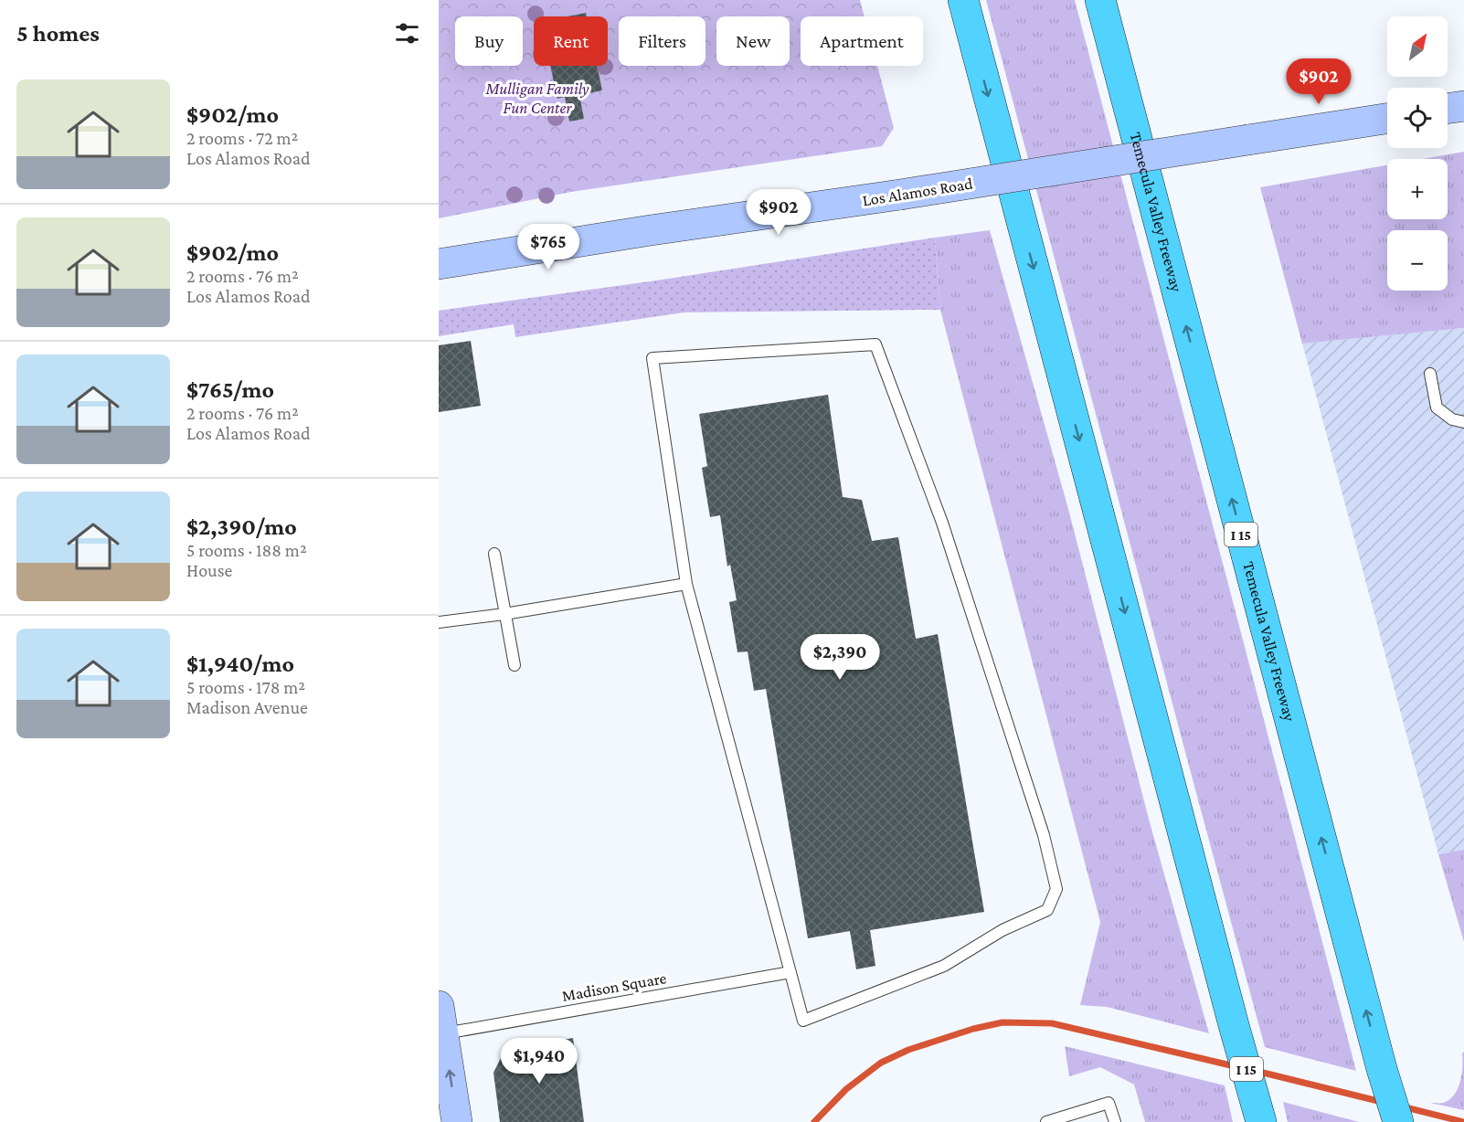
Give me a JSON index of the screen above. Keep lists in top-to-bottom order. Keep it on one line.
{"streets":{"highway":["Temecula Valley Freeway","I 15"],"main road":["Los Alamos Road"],"lane":["Madison Square"]},"parks":["Mulligan Family Fun Center"],"north":"top right","page":{"heading":"5 homes","map_buttons":["+","−"],"chip":["Buy","Rent","Filters","New","Apartment"],"price":["$902","$902","$765","$2,390","$1,940"],"list":[{"name":"$902/mo","note":"2 rooms · 72 m² · Los Alamos Road"},{"name":"$902/mo","note":"2 rooms · 76 m² · Los Alamos Road"},{"name":"$765/mo","note":"2 rooms · 76 m² · Los Alamos Road"},{"name":"$2,390/mo","note":"5 rooms · 188 m² · House"},{"name":"$1,940/mo","note":"5 rooms · 178 m² · Madison Avenue"}]}}
